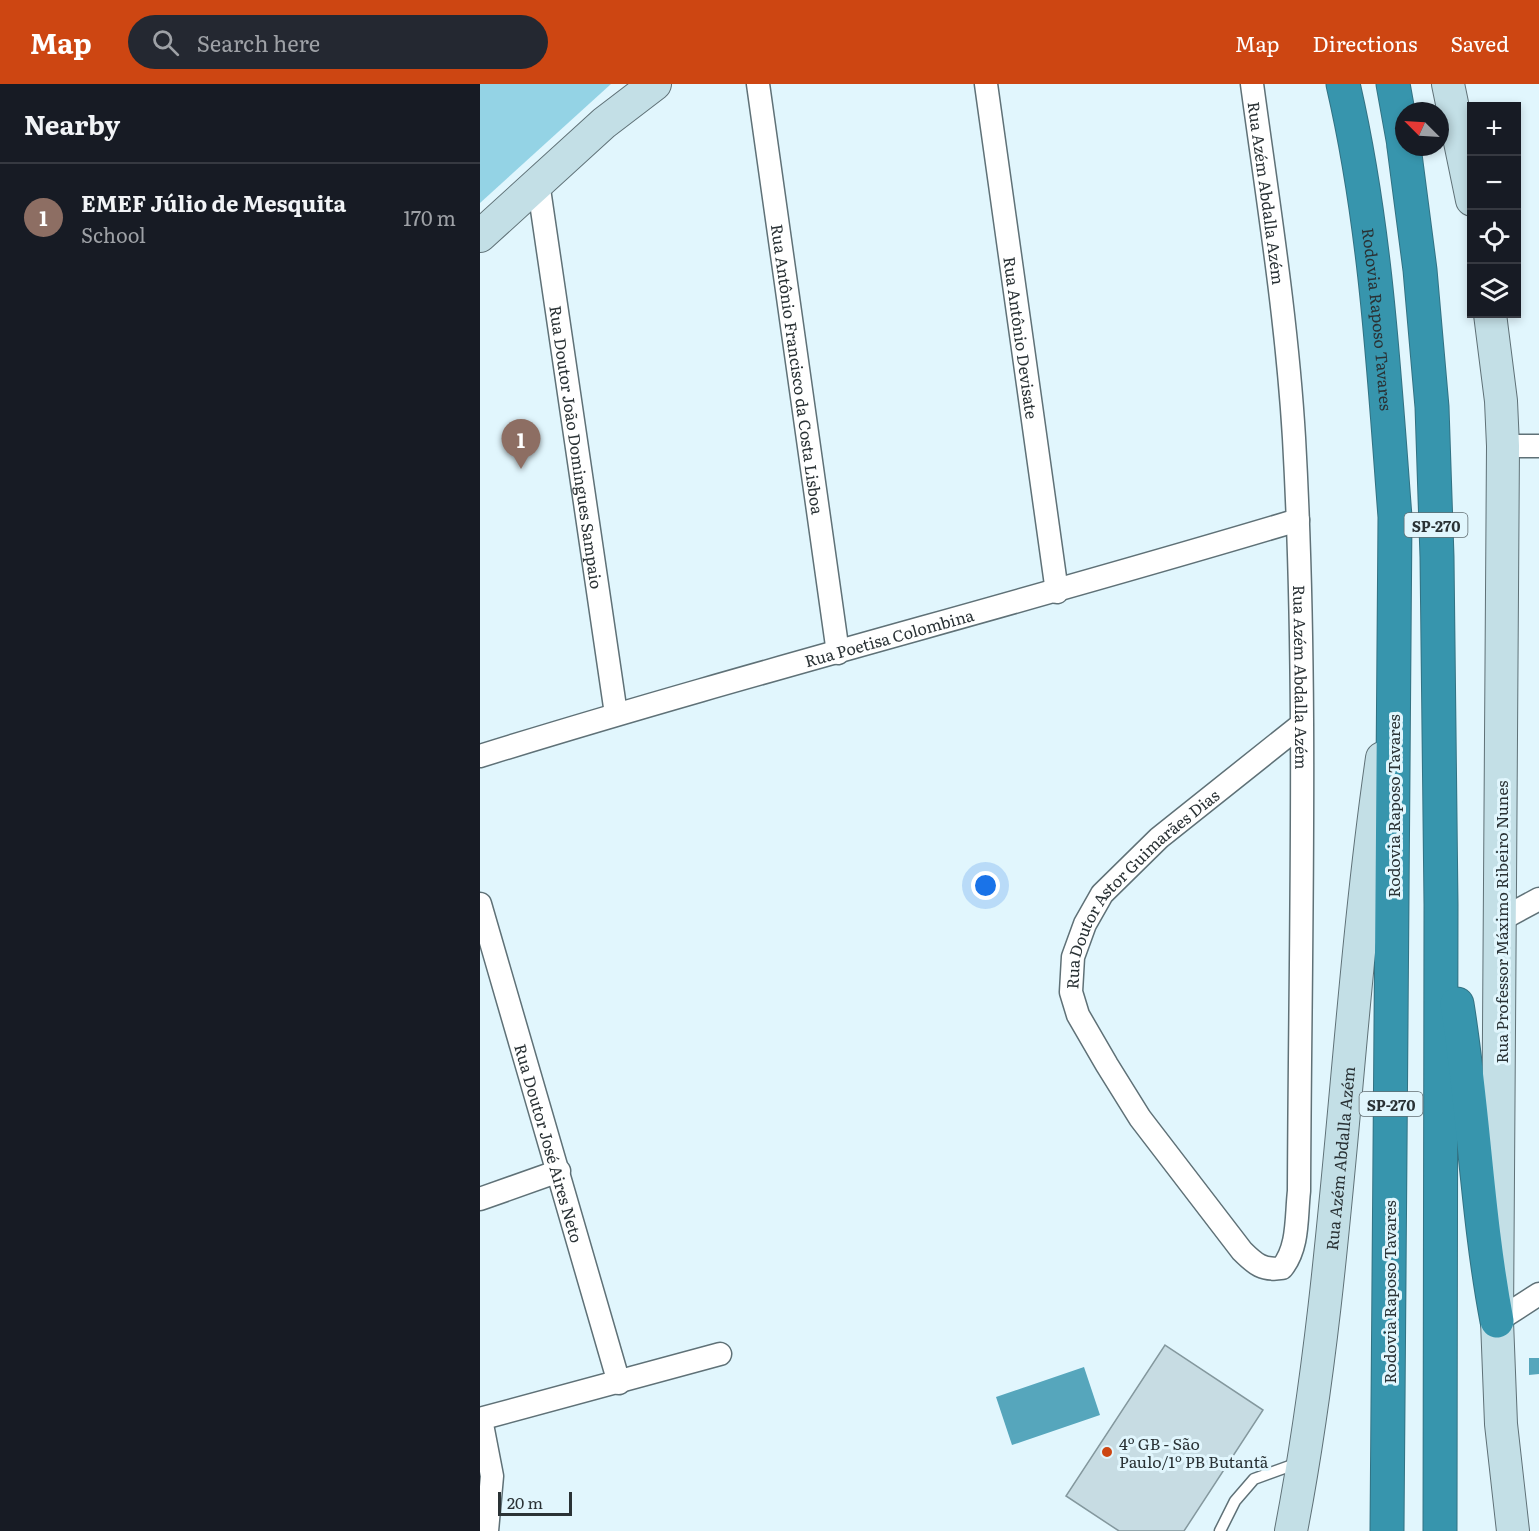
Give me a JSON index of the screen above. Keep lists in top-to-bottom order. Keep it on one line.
{"streets":{"highway":["Rodovia Raposo Tavares","SP-270"],"main road":["Rua Azém Abdalla Azém","Rua Professor Máximo Ribeiro Nunes"],"street":["Rua Antônio Devisate","Rua Antônio Francisco da Costa Lisboa","Rua Doutor João Domingues Sampaio","Rua Poetisa Colombina","Rua Doutor Astor Guimarães Dias","Rua Doutor José Aires Neto"]},"crossings":[["Rua Azém Abdalla Azém","Rodovia Raposo Tavares"],["Rua Azém Abdalla Azém","Rua Poetisa Colombina"],["Rua Azém Abdalla Azém","Rua Doutor Astor Guimarães Dias"],["Rua Antônio Devisate","Rua Poetisa Colombina"],["Rua Antônio Francisco da Costa Lisboa","Rua Poetisa Colombina"],["Rua Doutor João Domingues Sampaio","Rua Poetisa Colombina"]],"places":["4º GB - São Paulo/1º PB Butantã"],"scale_bar":"20 m","north":"top left","page":{"header":"Map","search":"Search here","nav":["Map","Directions","Saved"],"heading":"Nearby","map_buttons":["+","−"],"list":[{"mark":"1","name":"EMEF Júlio de Mesquita","note":"School","value":"170 m"}],"pins":"1","scale":"20 m"}}
